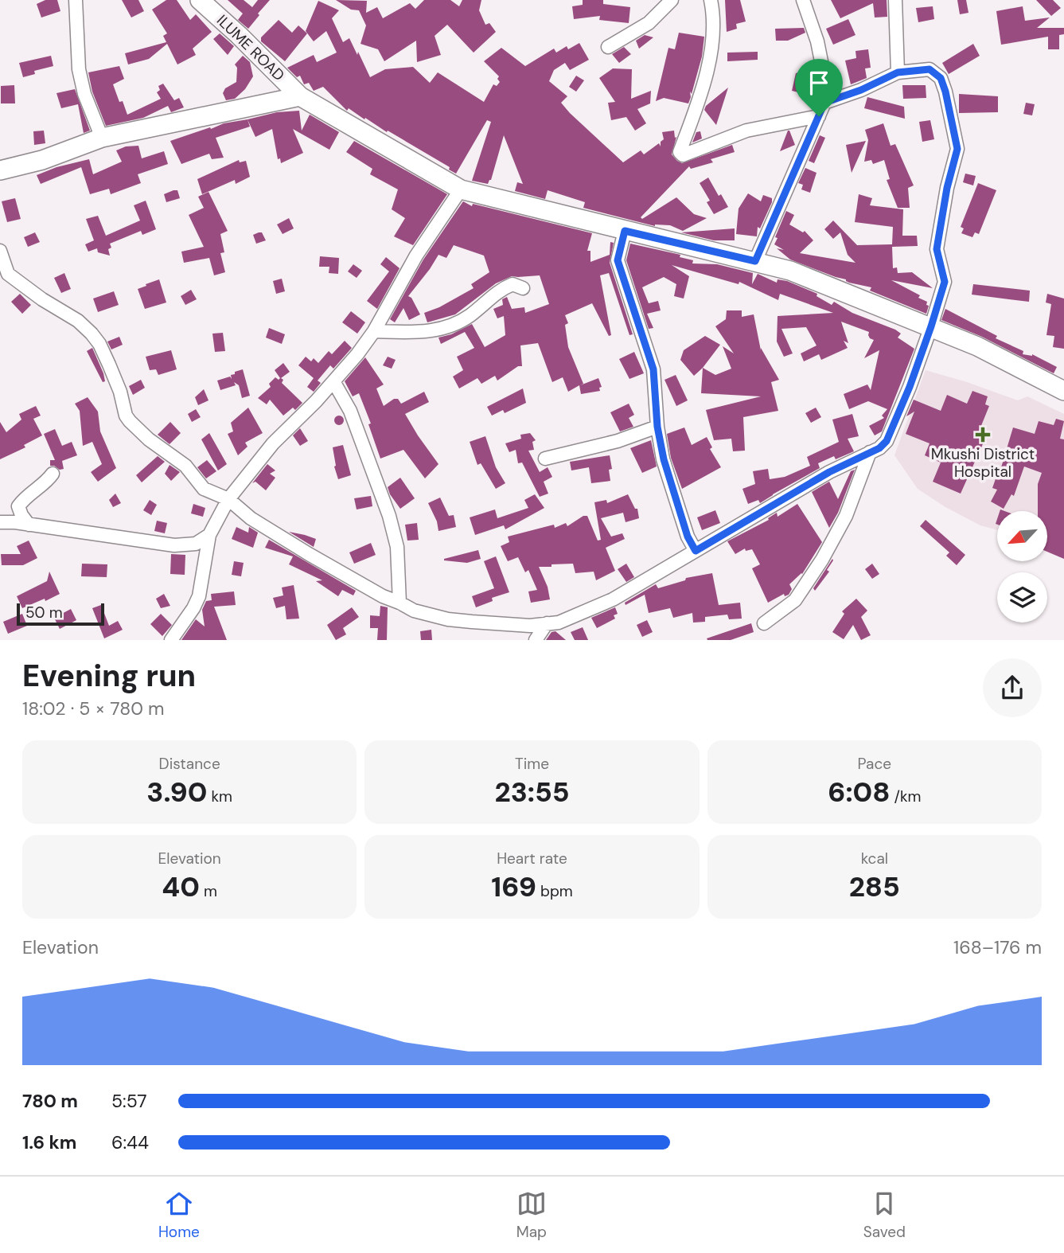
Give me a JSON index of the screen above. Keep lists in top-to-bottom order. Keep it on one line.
{"streets":{"street":["ILUME ROAD"]},"places":{"health":["Mkushi District Hospital"]},"scale_bar":"50 m","north":"bottom left","page":{"scale":"50 m","heading":["Evening run","18:02 · 5 × 780 m"],"stats":[["Distance","3.90 km"],["Time","23:55"],["Pace","6:08 /km"],["Elevation","40 m"],["Heart rate","169 bpm"],["kcal","285"]],"chart":["Elevation","168–176 m"],"list":[{"name":"780 m","note":"5:57"},{"name":"1.6 km","note":"6:44"}],"tabs":["Home","Map","Saved"]}}
